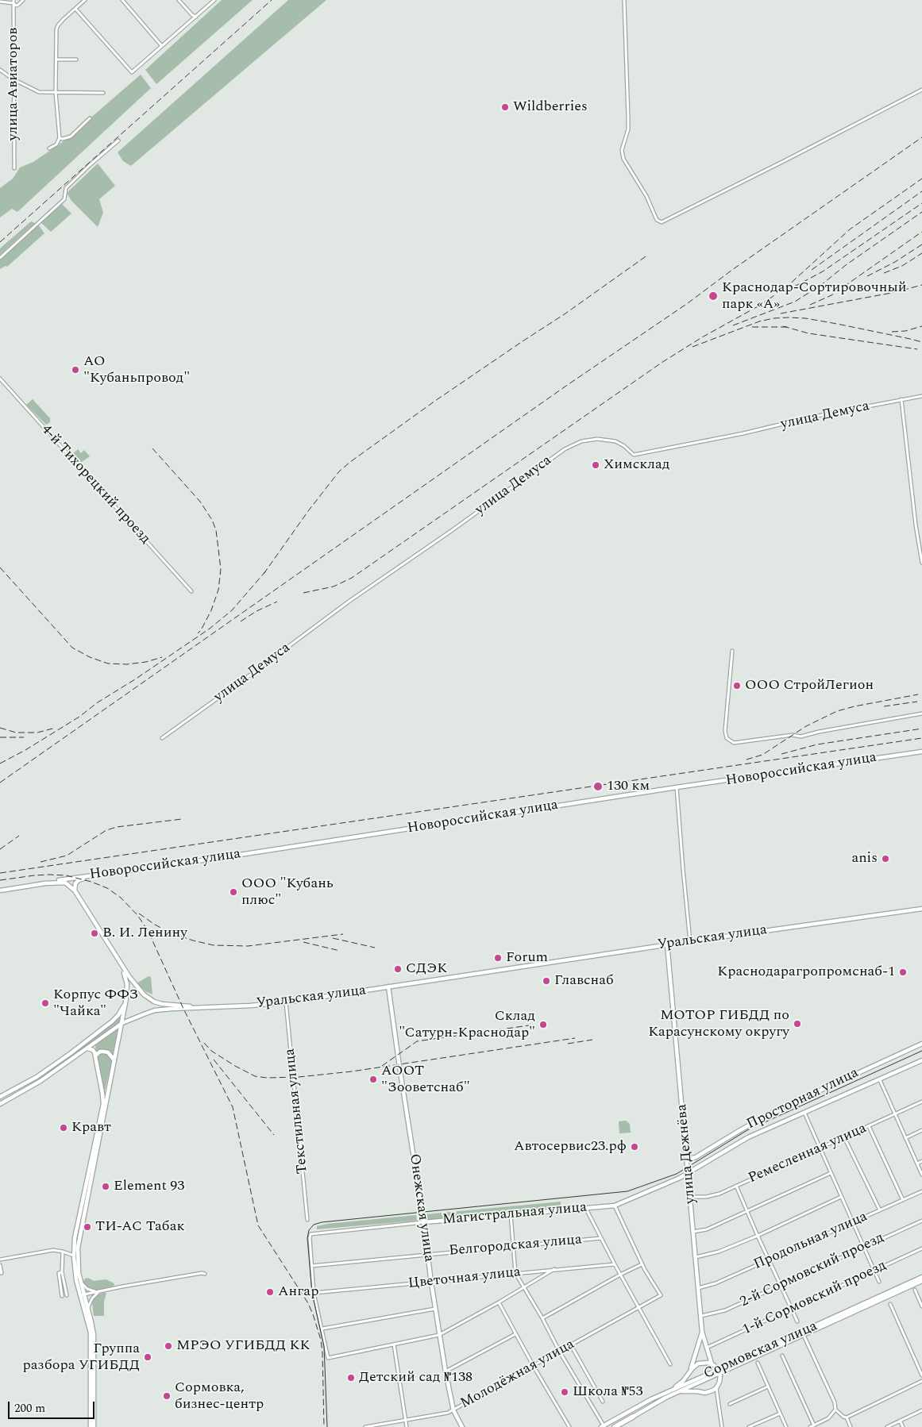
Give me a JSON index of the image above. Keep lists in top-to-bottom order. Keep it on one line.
{"streets":{"highway":["Сормовская улица"],"main road":["Новороссийская улица","Уральская улица","Просторная улица","улица Дежнёва","Онежская улица","Магистральная улица"],"street":["улица Авиаторов","улица Демуса","4-й Тихорецкий проезд","Текстильная улица","Ремесленная улица","Продольная улица","Белгородская улица","2-й Сормовский проезд","Цветочная улица","1-й Сормовский проезд","Молодёжная улица"]},"crossings":[["Новороссийская улица","Уральская улица"],["Уральская улица","Текстильная улица"],["Уральская улица","улица Дежнёва"],["Уральская улица","Онежская улица"],["Просторная улица","улица Дежнёва"],["Просторная улица","Магистральная улица"],["улица Дежнёва","Ремесленная улица"],["улица Дежнёва","Магистральная улица"],["улица Дежнёва","Продольная улица"],["улица Дежнёва","2-й Сормовский проезд"],["улица Дежнёва","1-й Сормовский проезд"],["Онежская улица","Магистральная улица"],["Онежская улица","Белгородская улица"],["Онежская улица","Цветочная улица"],["Онежская улица","Молодёжная улица"],["Магистральная улица","Белгородская улица"]],"places":["Wildberries","Краснодар-Сортировочный парк «А»","АО \"Кубаньпровод\"","Химсклад","ООО СтройЛегион","130 км","anis","ООО \"Кубань плюс\"","В. И. Ленину","Forum","СДЭК","Краснодарагропромснаб-1","Главснаб","Корпус ФФЗ \"Чайка\"","МОТОР ГИБДД по Карасунскому округу","Склад \"Сатурн-Краснодар\"","АООТ \"Зооветснаб\"","Кравт","Автосервис23.рф","Element 93","ТИ-АС Табак","Ангар","МРЭО УГИБДД КК","Группа разбора УГИБДД","Детский сад №138","Школа №53","Сормовка, бизнес-центр"],"scale_bar":"200 m"}
